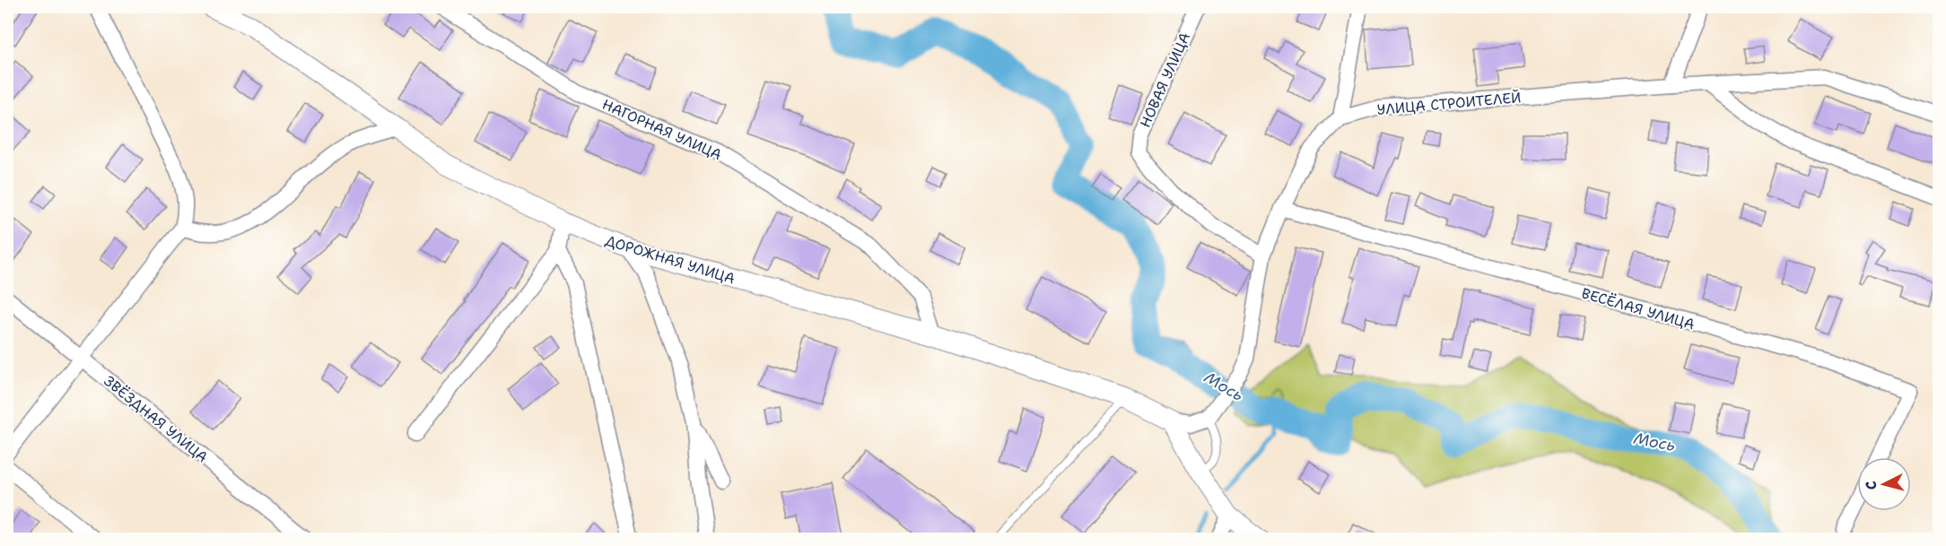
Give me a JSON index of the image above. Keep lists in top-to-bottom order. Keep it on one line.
{"streets":{"street":["НОВАЯ УЛИЦА","УЛИЦА СТРОИТЕЛЕЙ","НАГОРНАЯ УЛИЦА","ДОРОЖНАЯ УЛИЦА","ВЕСЁЛАЯ УЛИЦА","ЗВЁЗДНАЯ УЛИЦА"]},"crossings":[["НАГОРНАЯ УЛИЦА","ДОРОЖНАЯ УЛИЦА"]],"water":["Мось"],"north":"left"}
